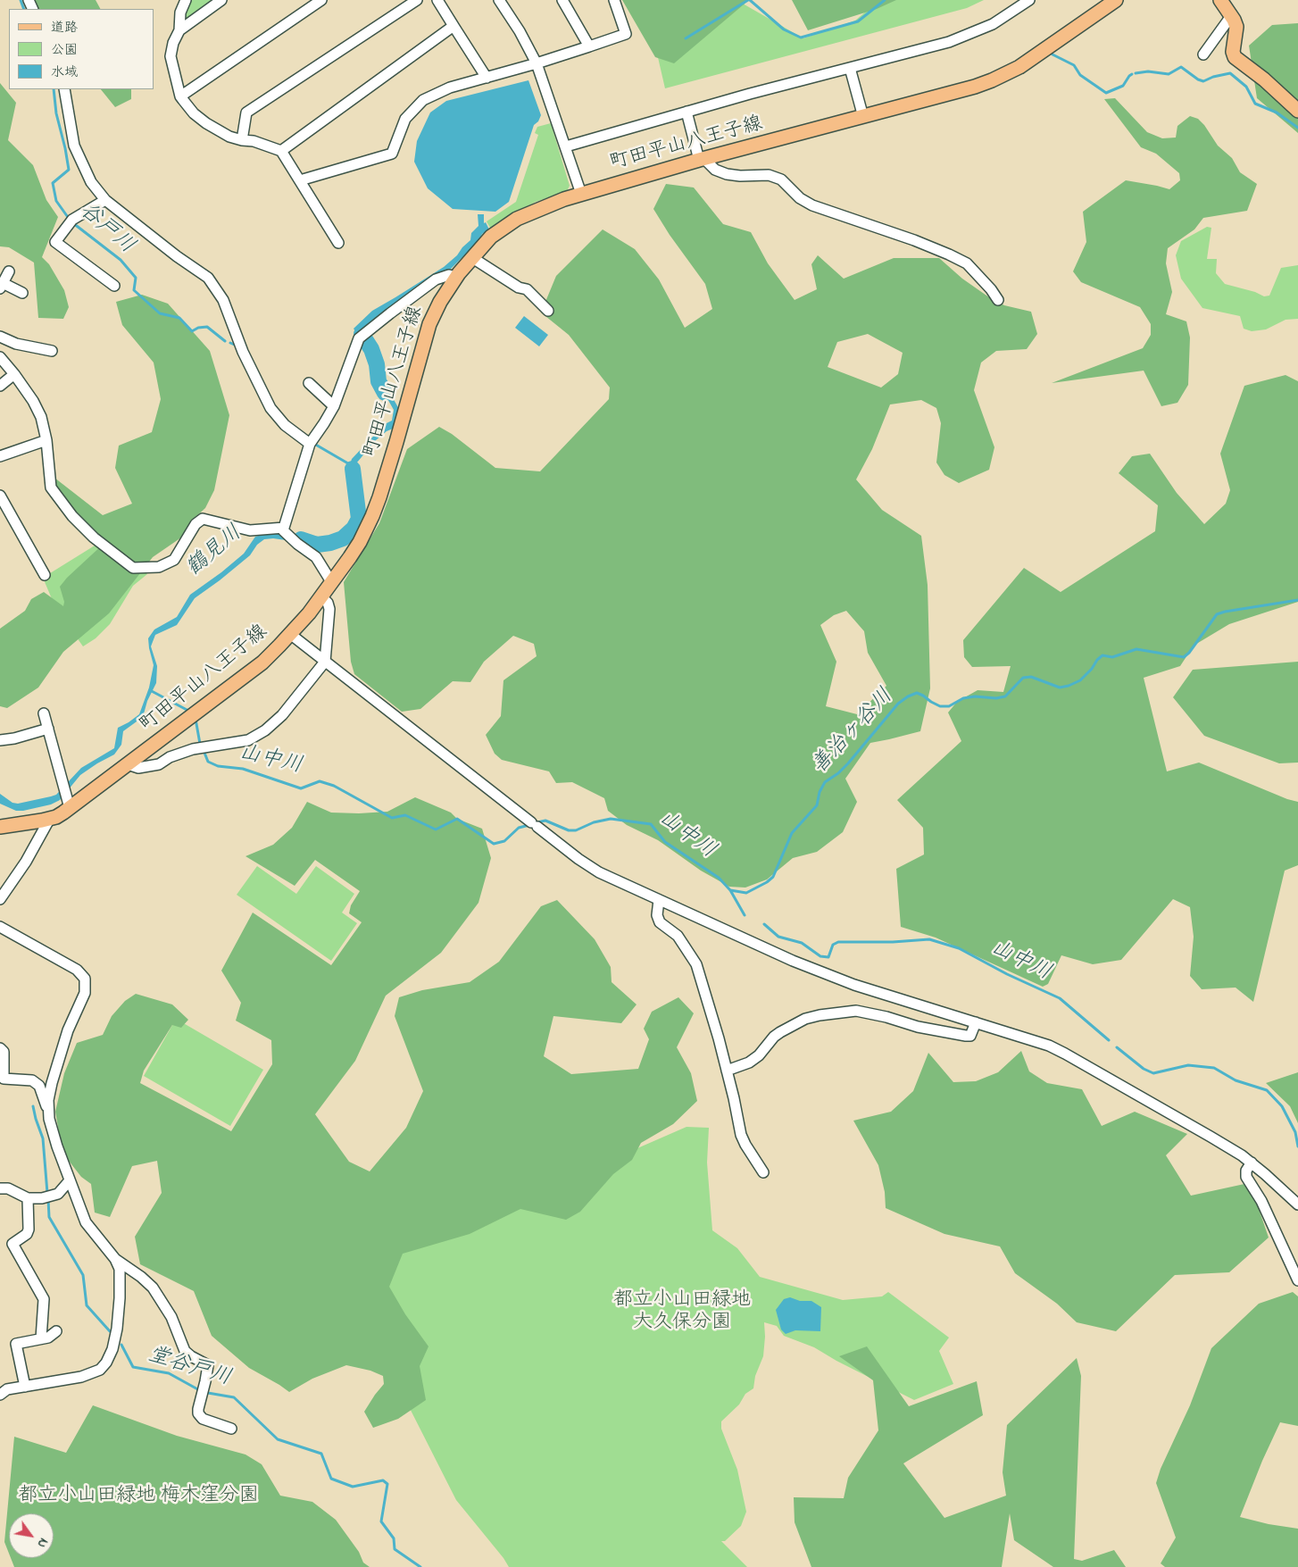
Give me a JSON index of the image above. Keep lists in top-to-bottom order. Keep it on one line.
{"streets":{"main road":["町田平山八王子線"]},"water":["谷戸川","鶴見川","善治ヶ谷川","山中川","堂谷戸川"],"parks":["都立小山田緑地 大久保分園","都立小山田緑地 梅木窪分園"],"legend":["道路","公園","水域"],"north":"bottom right"}
